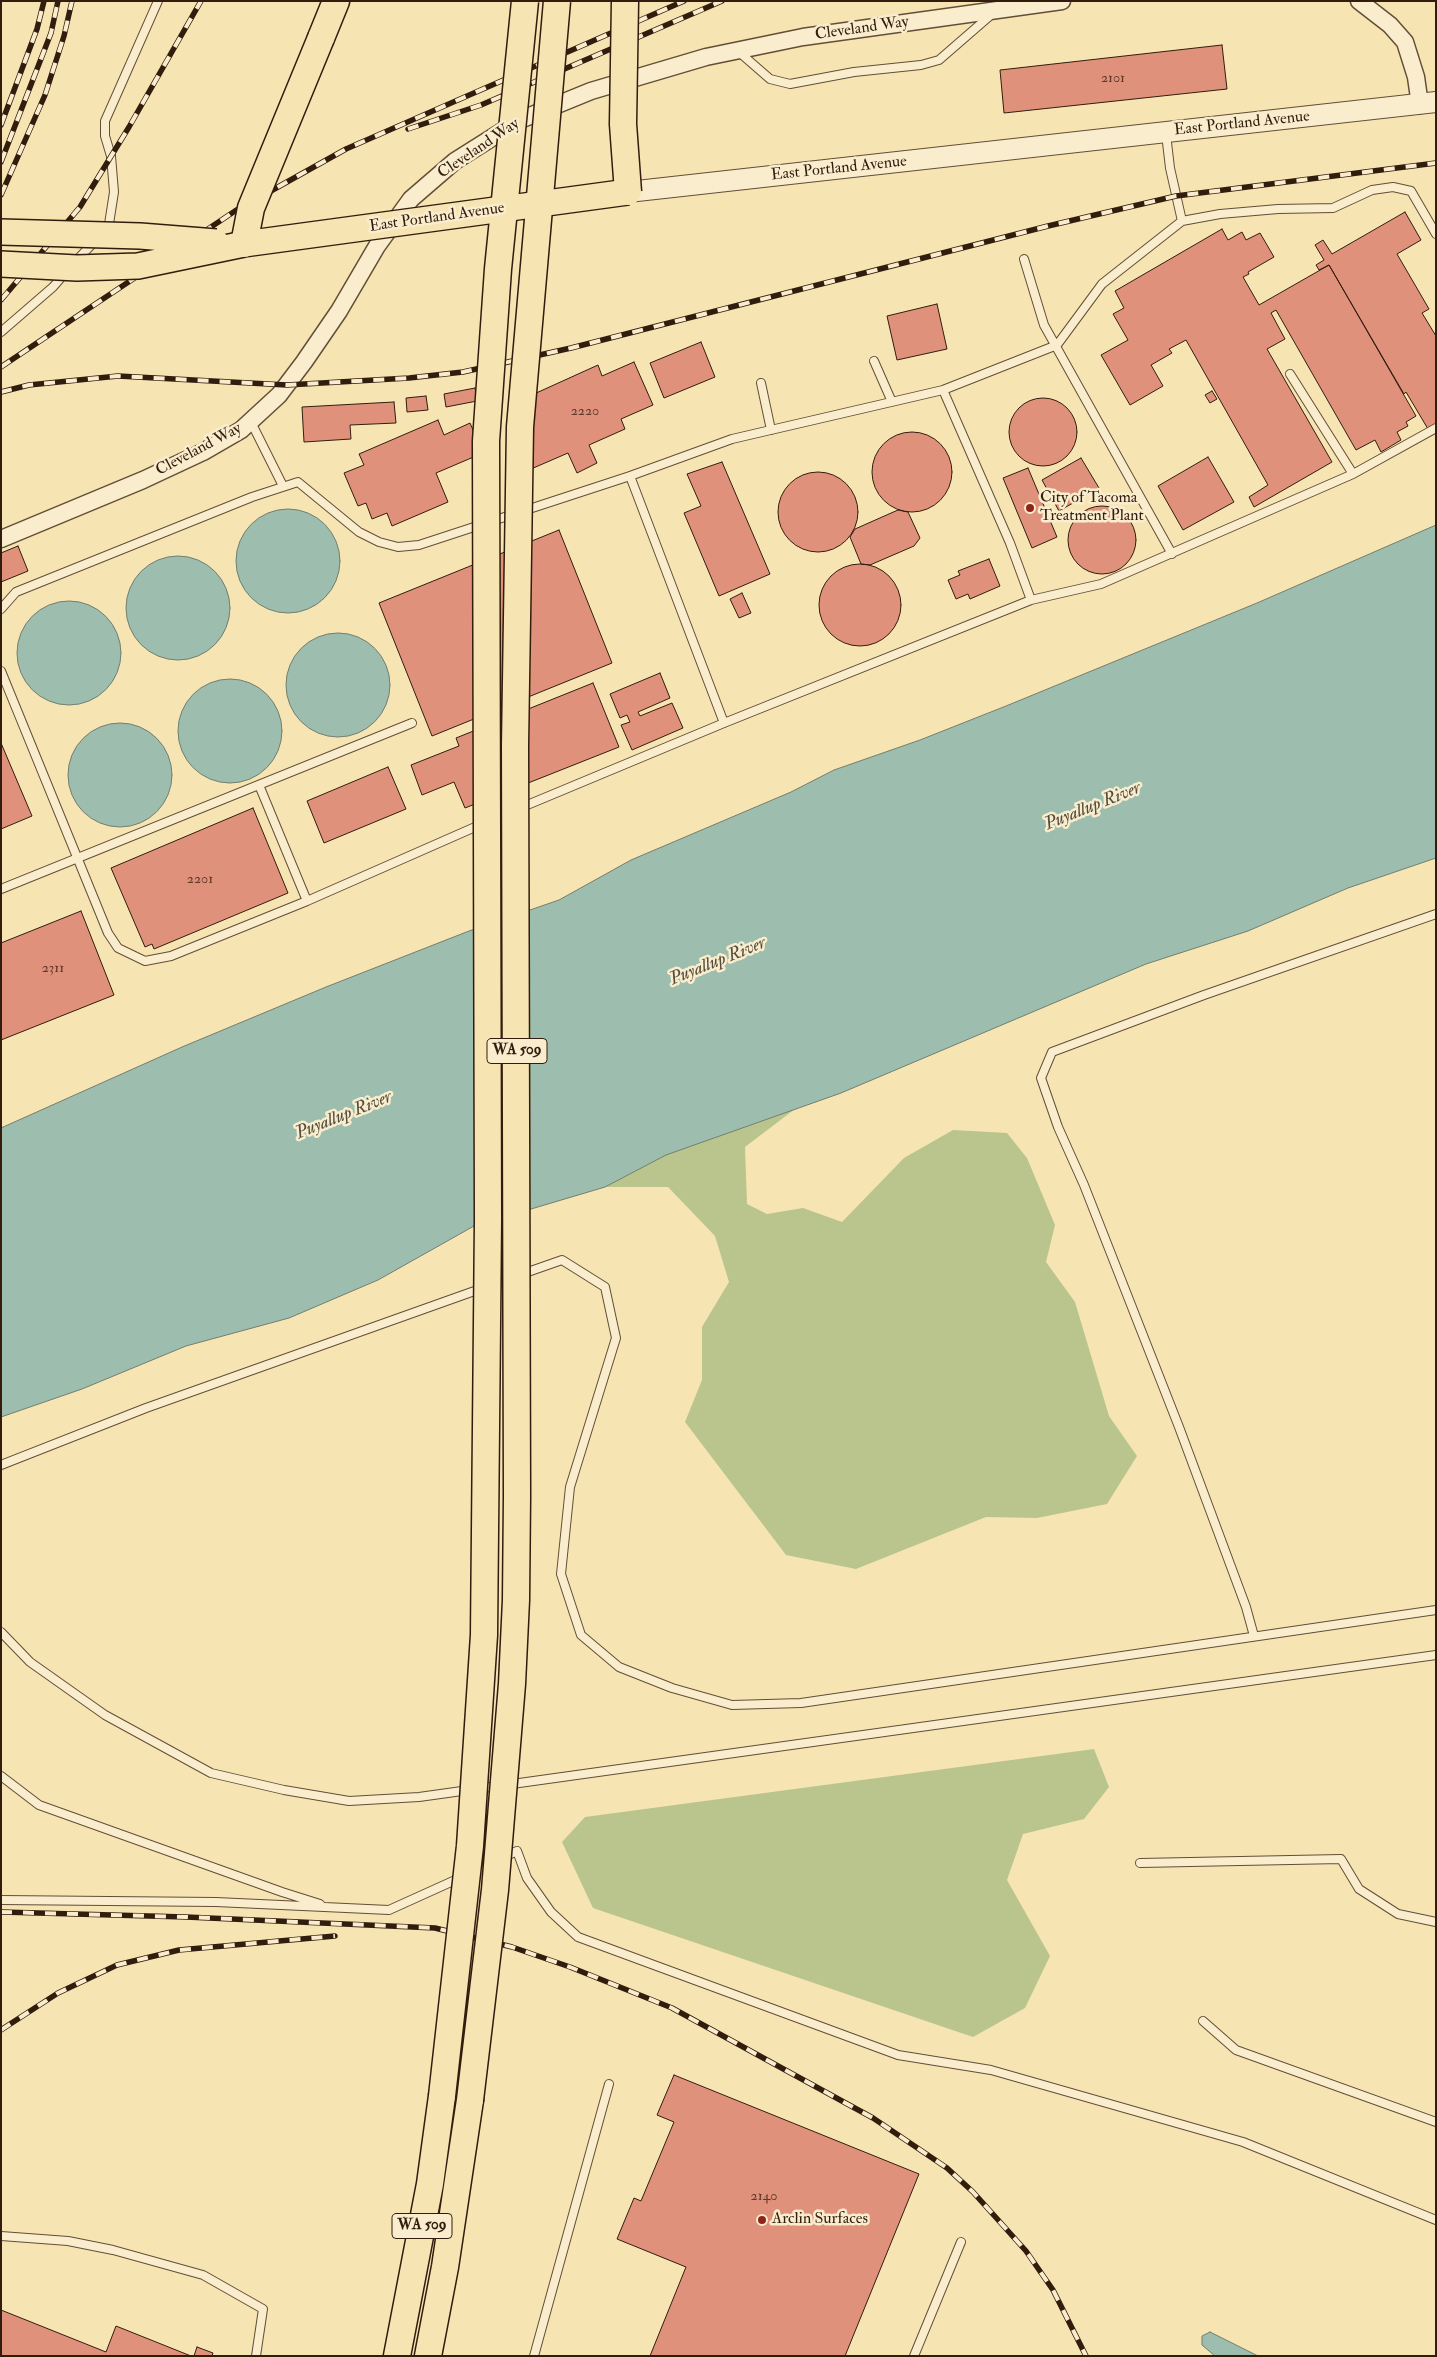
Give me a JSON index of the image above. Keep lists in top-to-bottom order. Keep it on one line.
{"streets":{"highway":["WA 509"],"main road":["East Portland Avenue"],"street":["Cleveland Way"]},"water":["Puyallup River"],"places":["City of Tacoma Treatment Plant","Arclin Surfaces"],"house_numbers":["2101","2220","2201","2311","2140"]}
